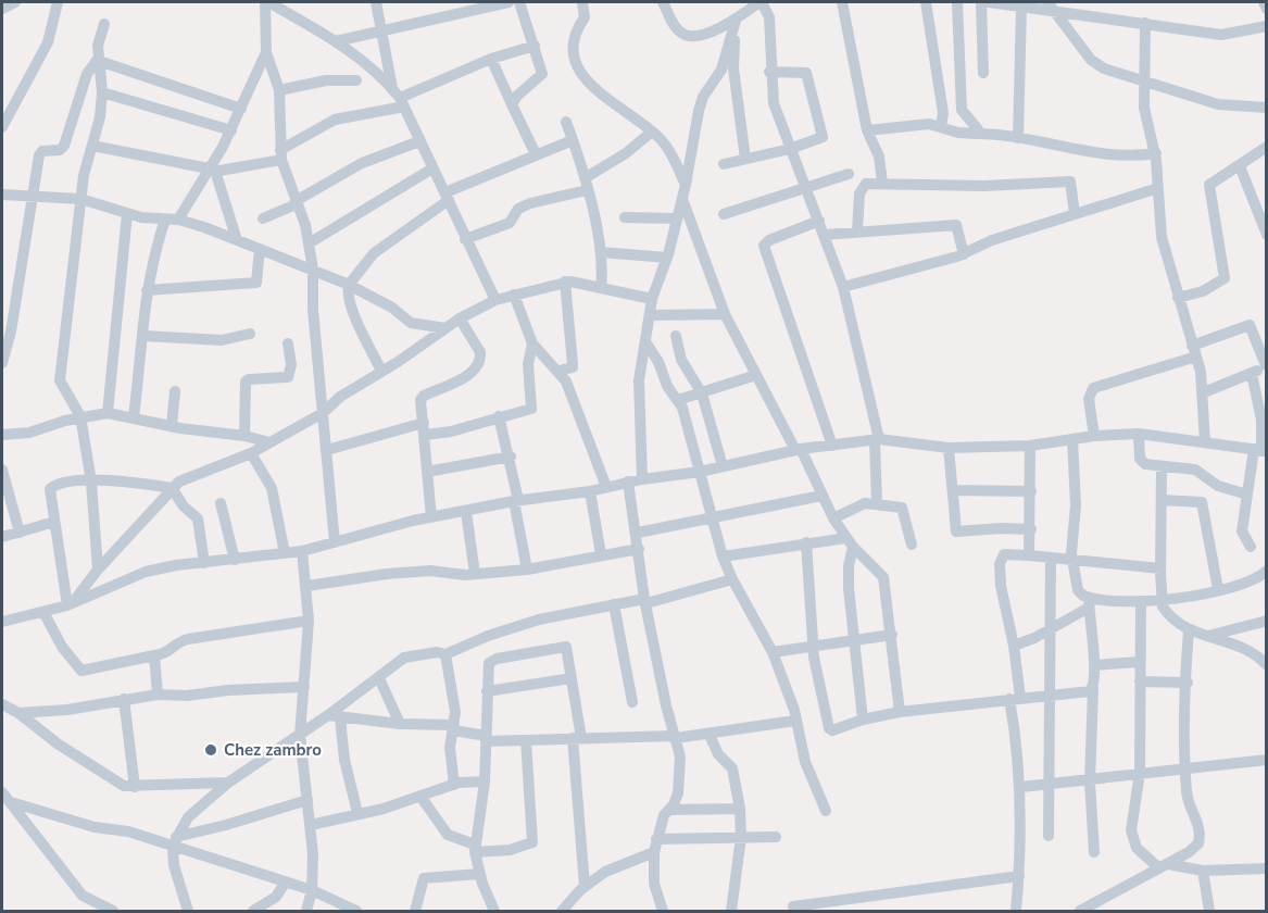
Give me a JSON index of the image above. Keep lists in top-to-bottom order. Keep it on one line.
{"places":["Chez zambro"]}
